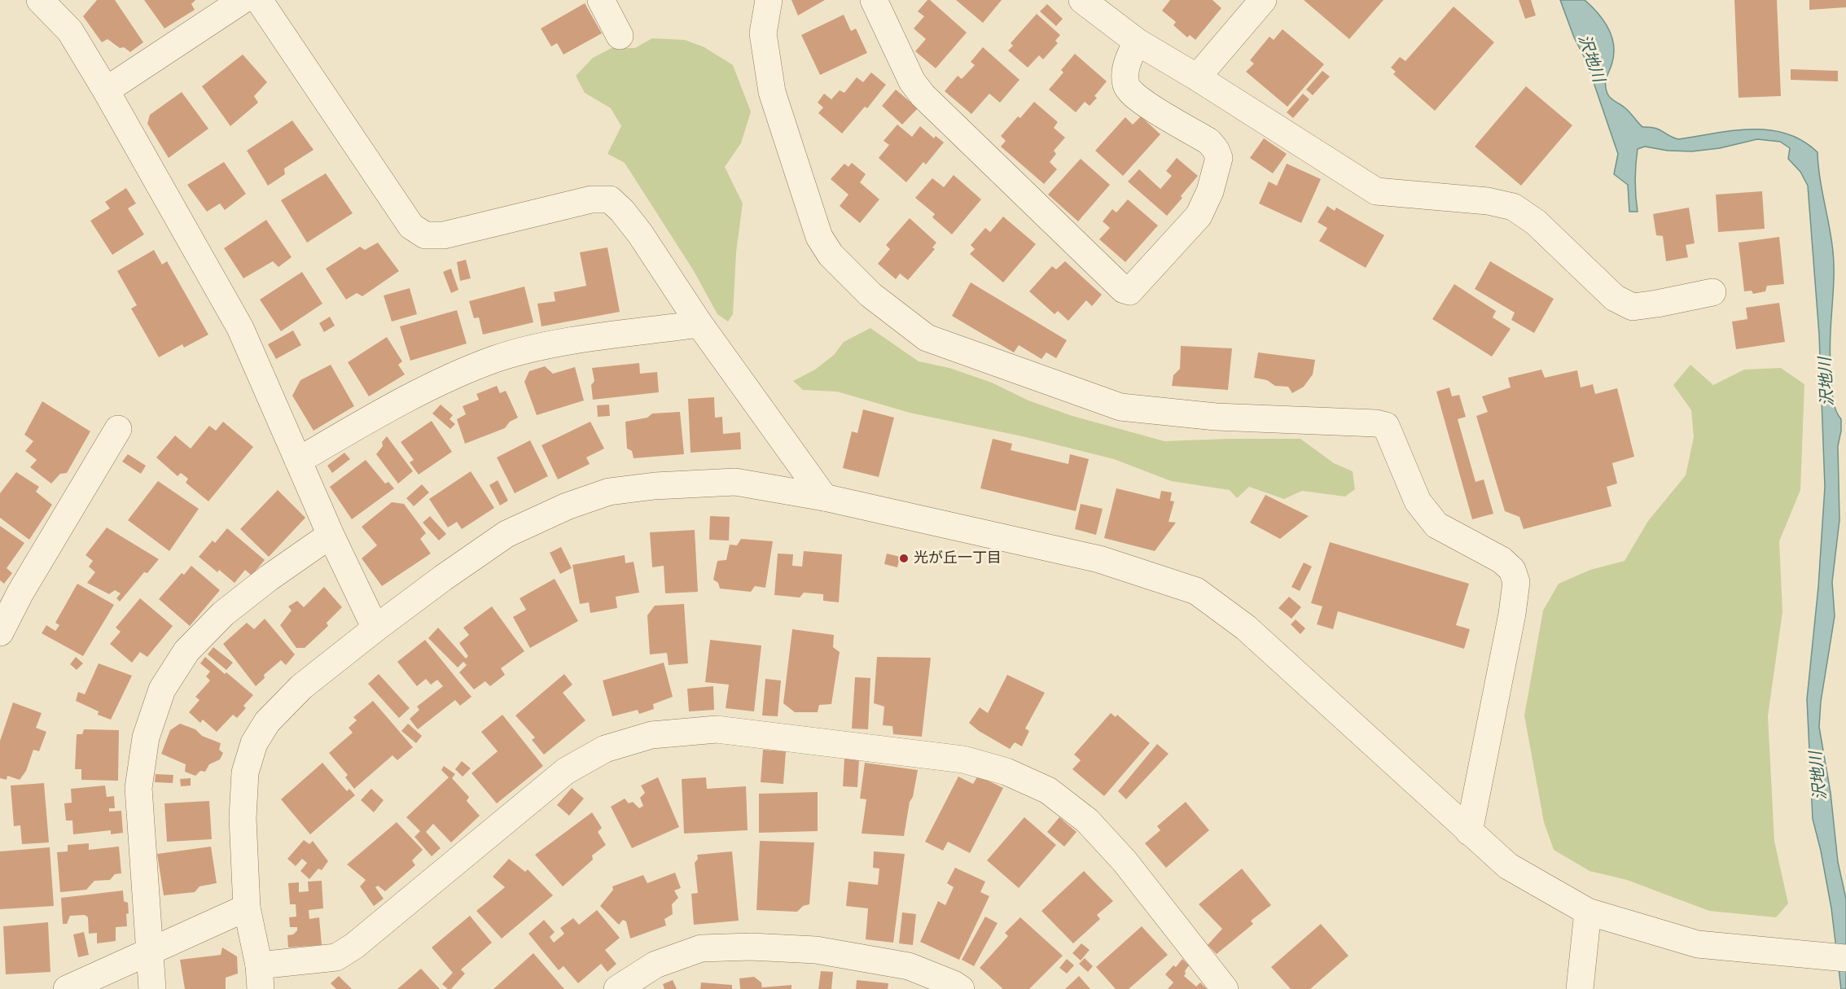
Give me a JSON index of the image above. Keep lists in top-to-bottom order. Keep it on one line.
{"water":["沢地川"],"places":["光が丘一丁目"]}
